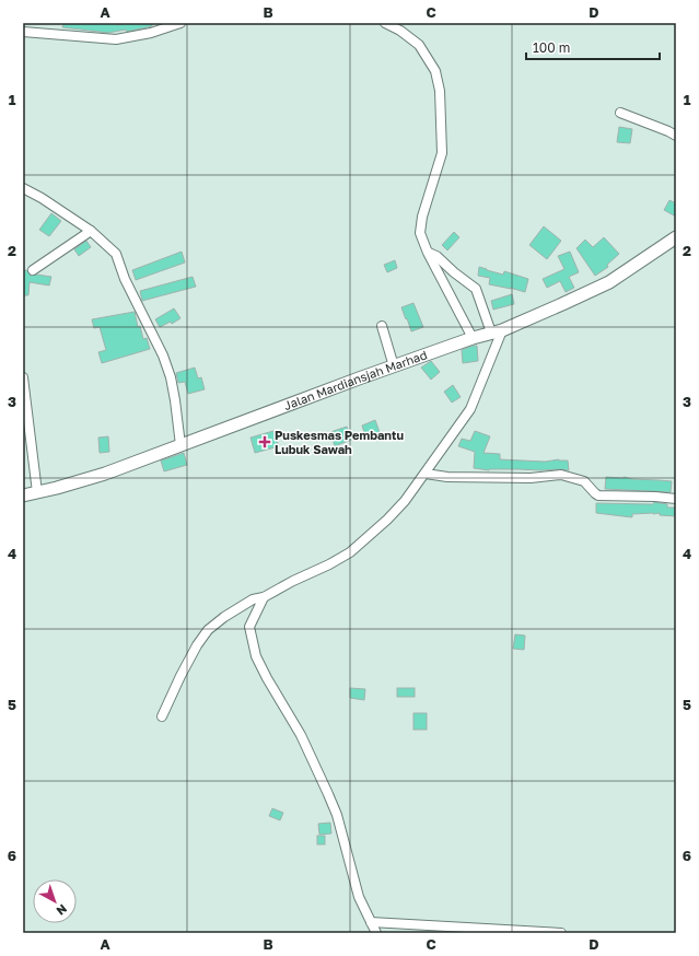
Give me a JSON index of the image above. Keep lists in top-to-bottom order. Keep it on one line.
{"streets":{"street":["Jalan Mardiansjah Marhad"]},"places":{"health":["Puskesmas Pembantu Lubuk Sawah"]},"scale_bar":"100 m","north":"bottom right","grid":{"columns":["A","B","C","D"],"rows":["1","2","3","4","5","6"]}}
